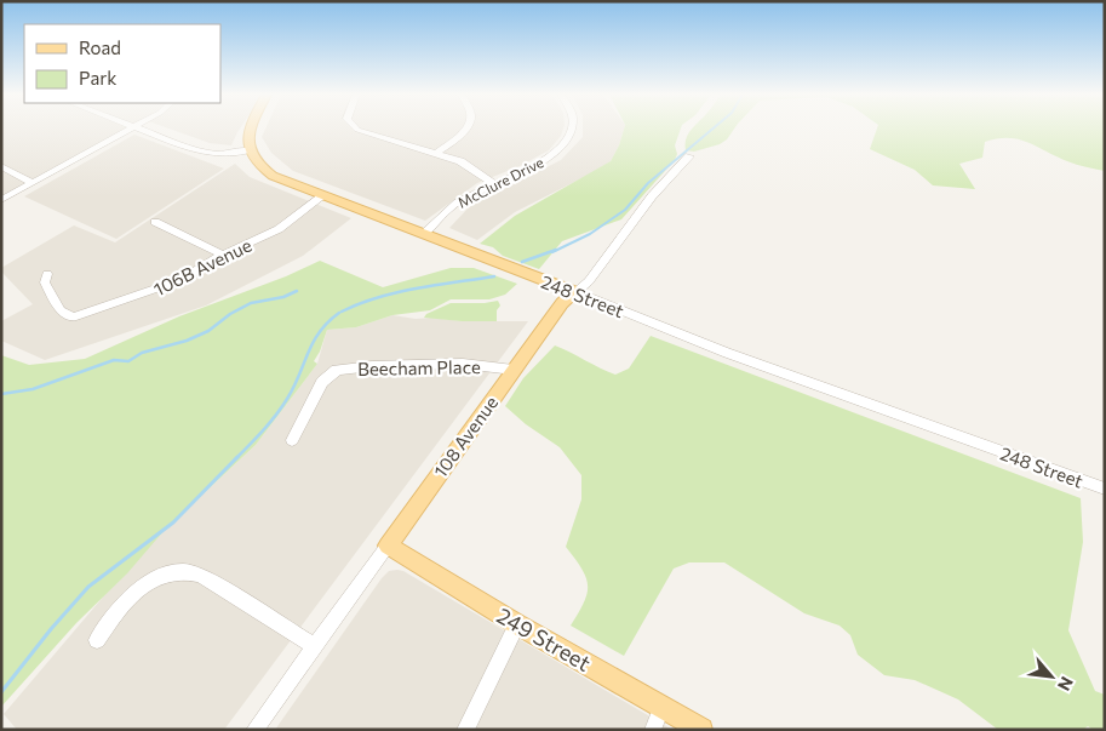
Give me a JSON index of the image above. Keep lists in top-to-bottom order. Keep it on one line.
{"streets":{"main road":["248 Street","108 Avenue","249 Street"],"street":["McClure Drive","106B Avenue","Beecham Place"]},"crossings":[["McClure Drive","248 Street"],["106B Avenue","248 Street"],["248 Street","108 Avenue"],["Beecham Place","108 Avenue"],["108 Avenue","249 Street"]],"legend":["Road","Park"],"north":"bottom right"}
